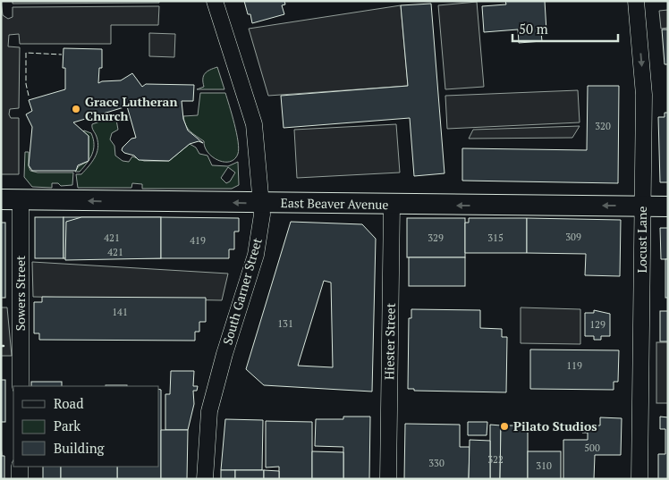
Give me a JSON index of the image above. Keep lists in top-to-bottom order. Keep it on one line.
{"streets":{"main road":["East Beaver Avenue"],"street":["Locust Lane","South Garner Street","Sowers Street","Hiester Street"]},"crossings":[["East Beaver Avenue","Locust Lane"],["East Beaver Avenue","South Garner Street"],["East Beaver Avenue","Sowers Street"],["East Beaver Avenue","Hiester Street"]],"one_way":["East Beaver Avenue","Locust Lane"],"places":["Grace Lutheran Church","Pilato Studios"],"house_numbers":["320","309","421","329","315","419","421","141","131","129","119","500","322","330","310"],"legend":["Road","Park","Building"],"scale_bar":"50 m"}
